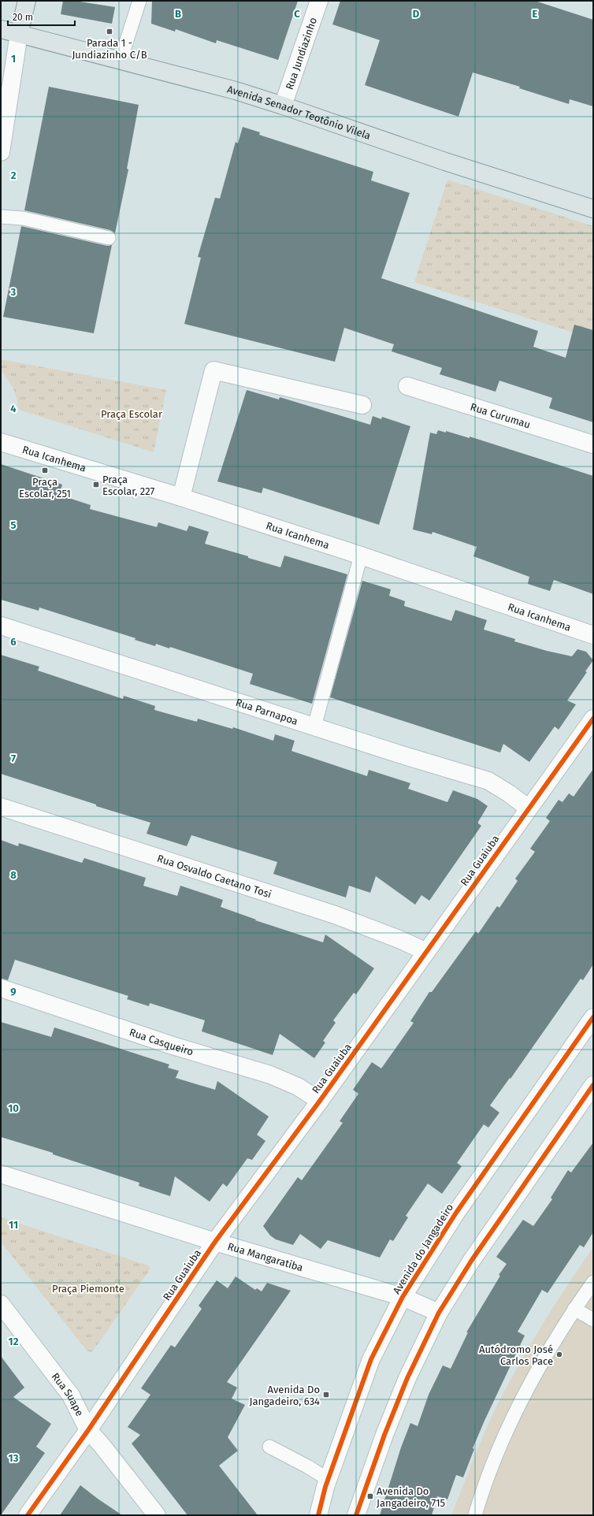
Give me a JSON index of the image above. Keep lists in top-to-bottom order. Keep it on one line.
{"streets":{"main road":["Avenida Senador Teotônio Vilela"],"street":["Rua Jundiazinho","Rua Curumau","Rua Icanhema","Rua Parnapoa","Rua Guaiuba","Rua Osvaldo Caetano Tosi","Rua Casqueiro","Avenida do Jangadeiro","Rua Mangaratiba","Rua Suape"]},"crossings":[["Rua Jundiazinho","Avenida Senador Teotônio Vilela"],["Rua Parnapoa","Rua Guaiuba"],["Rua Guaiuba","Rua Osvaldo Caetano Tosi"],["Rua Guaiuba","Rua Casqueiro"],["Rua Guaiuba","Rua Mangaratiba"],["Rua Guaiuba","Rua Suape"],["Avenida do Jangadeiro","Rua Mangaratiba"]],"parks":["Praça Escolar","Praça Piemonte"],"places":{"transit":["Parada 1 - Jundiazinho C/B","Praça Escolar, 251","Praça Escolar, 227","Avenida Do Jangadeiro, 634","Avenida Do Jangadeiro, 715"],"other":["Autódromo José Carlos Pace"]},"scale_bar":"20 m","grid":{"columns":["B","C","D","E"],"rows":["1","2","3","4","5","6","7","8","9","10","11","12","13"]}}
